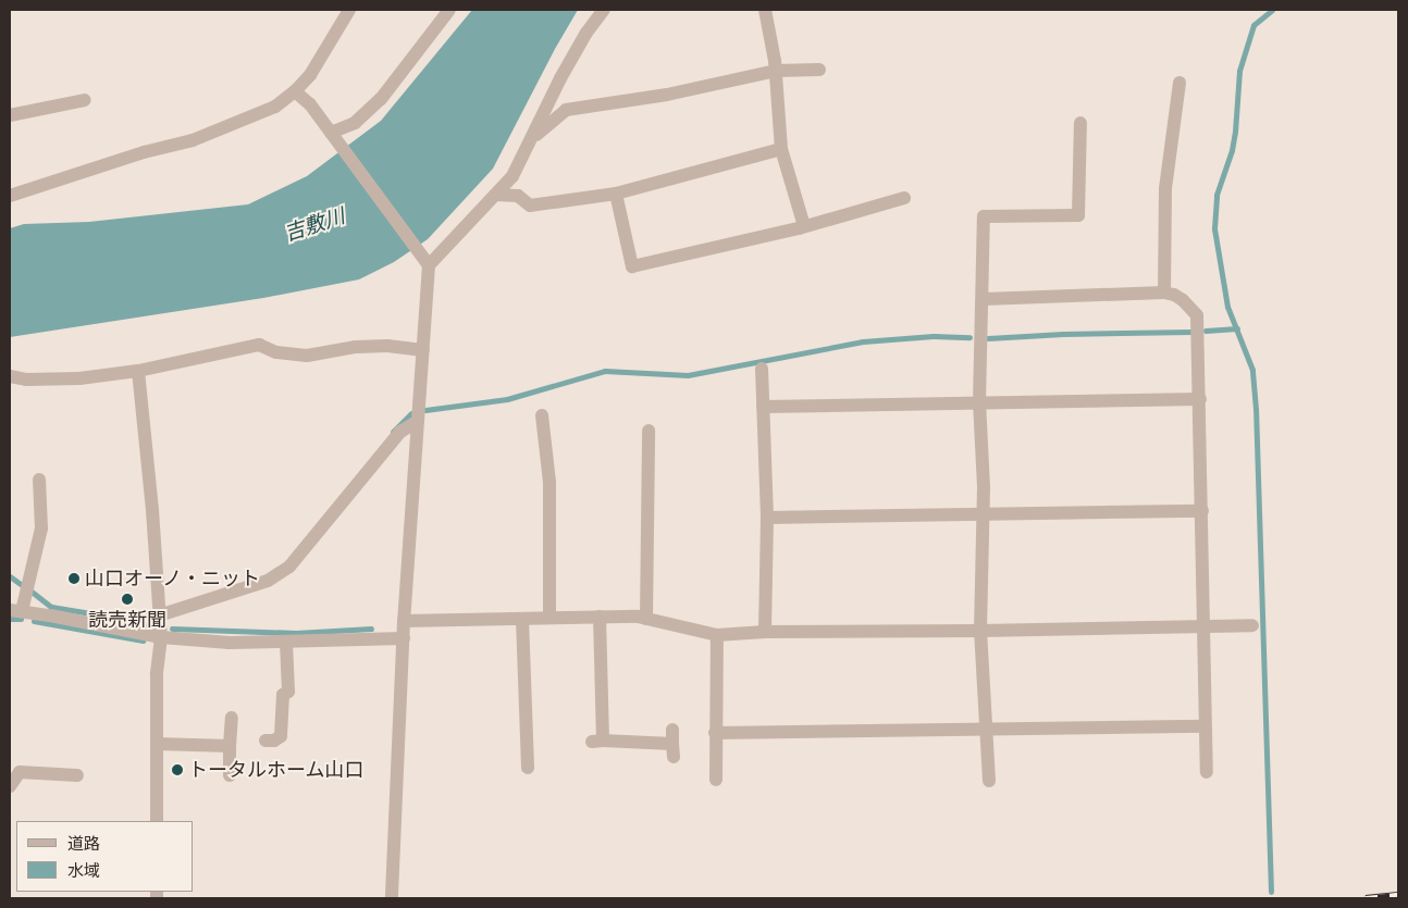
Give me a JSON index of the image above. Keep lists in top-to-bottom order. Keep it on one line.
{"water":["吉敷川"],"places":["山口オーノ・ニット","読売新聞","トータルホーム山口"],"legend":["道路","水域"]}
